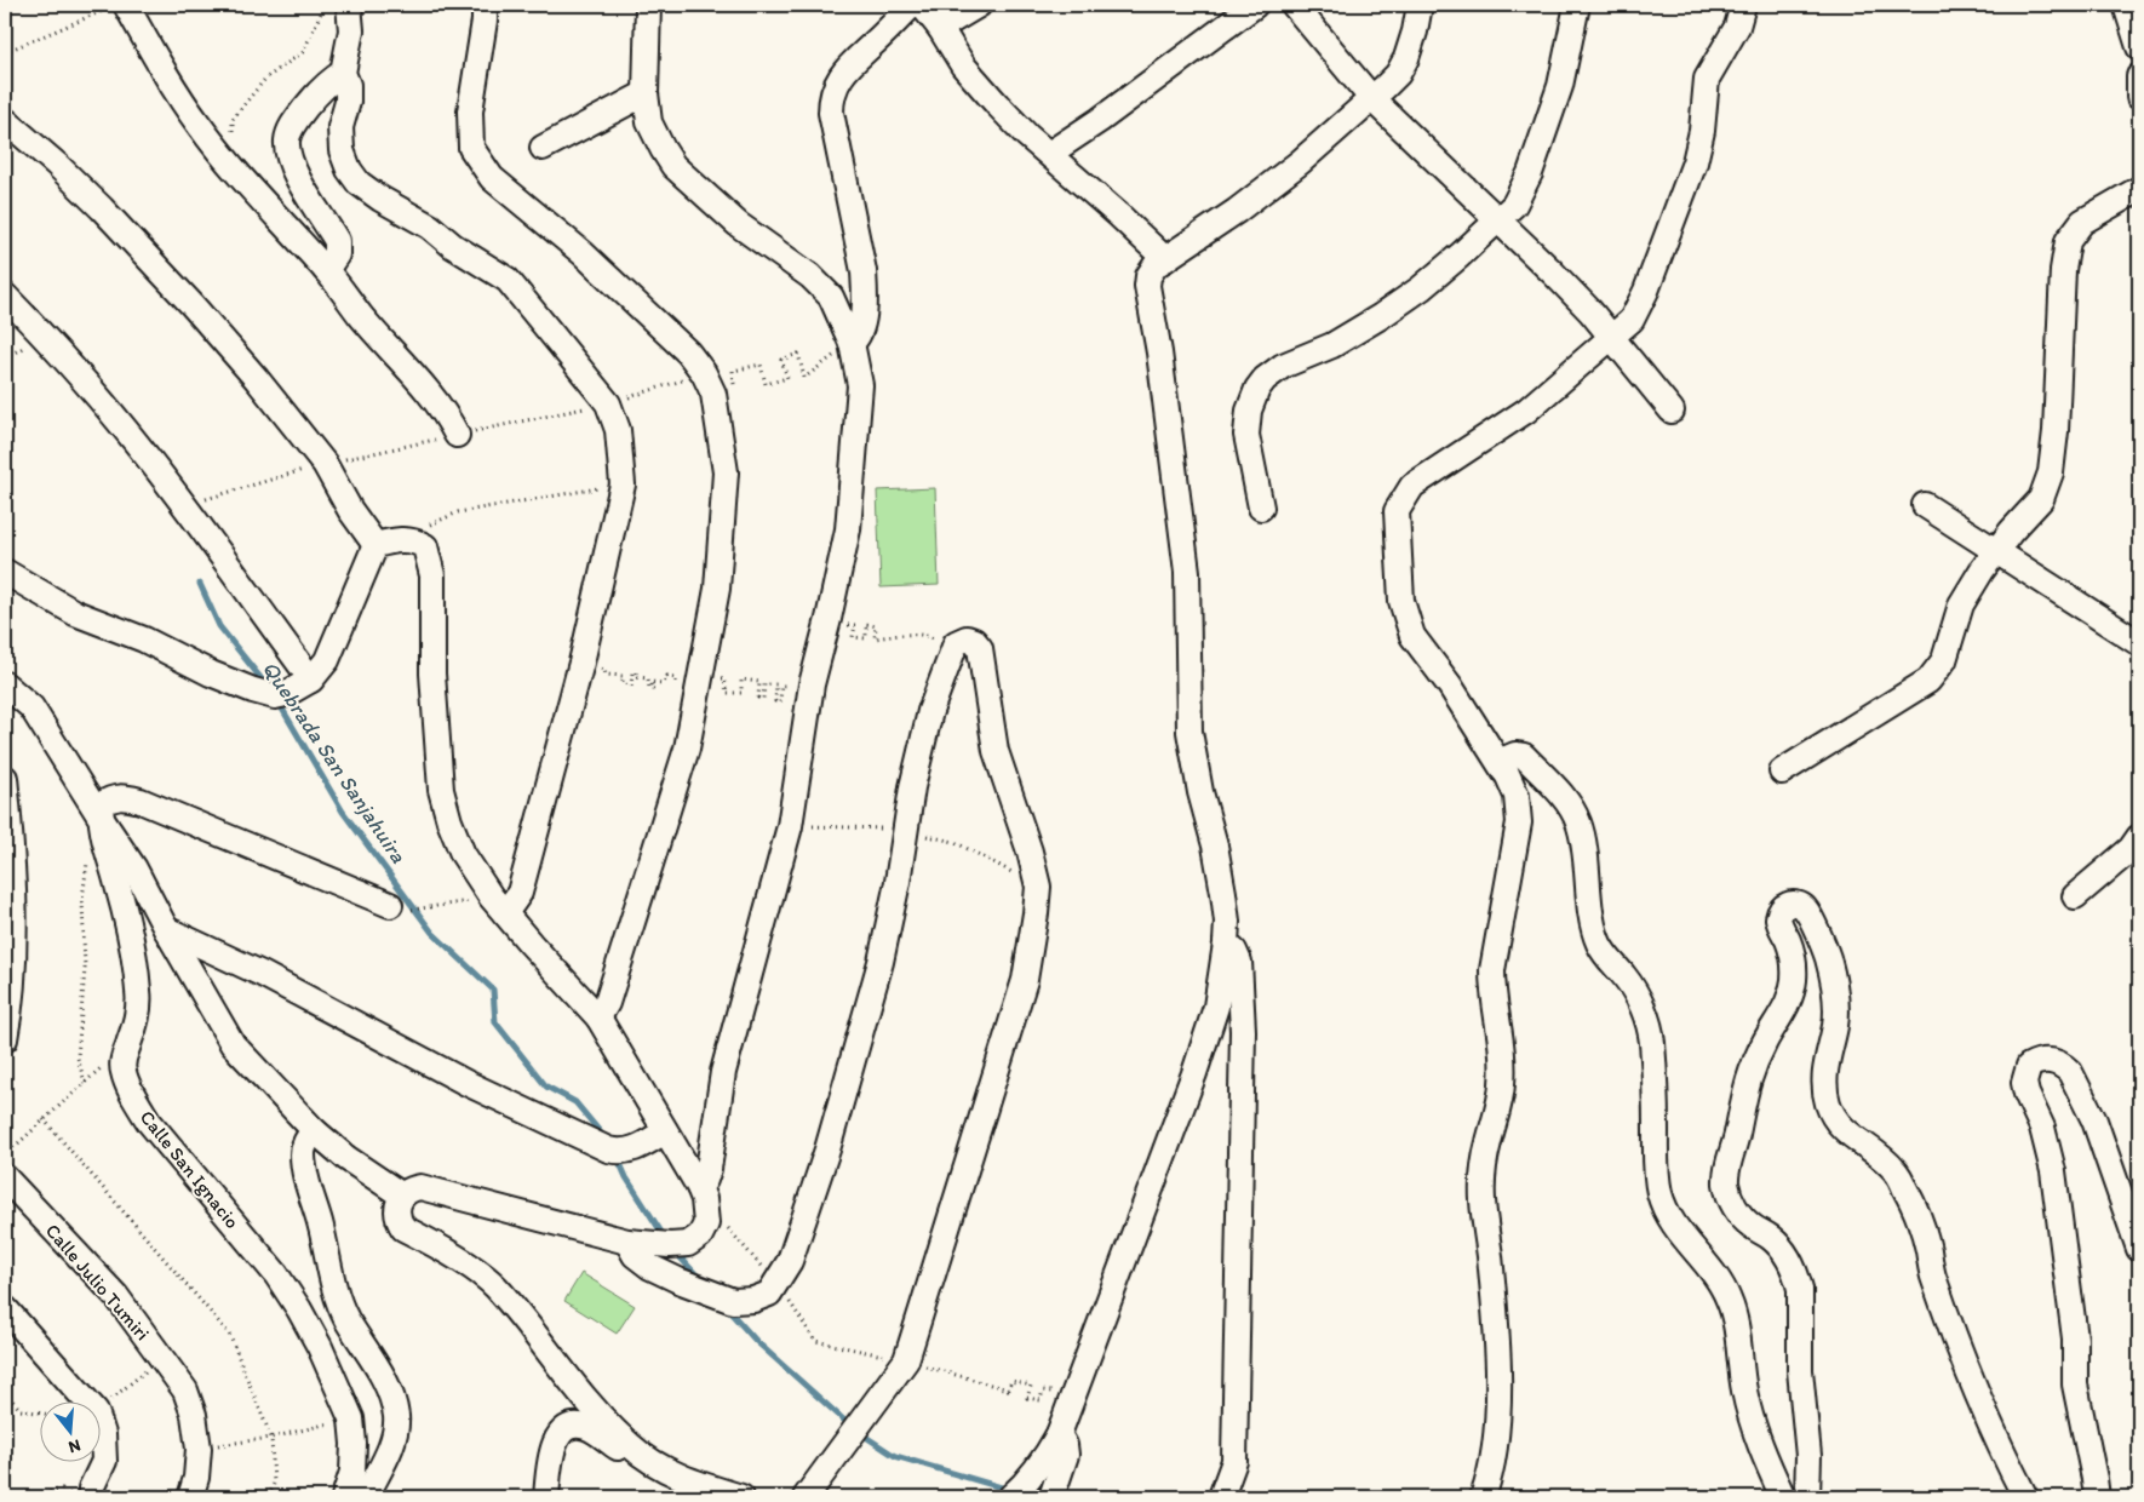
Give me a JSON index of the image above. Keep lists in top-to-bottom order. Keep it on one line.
{"streets":{"street":["Calle San Ignacio","Calle Julio Tumiri"]},"water":["Quebrada San Sanjahuira"],"north":"bottom"}
